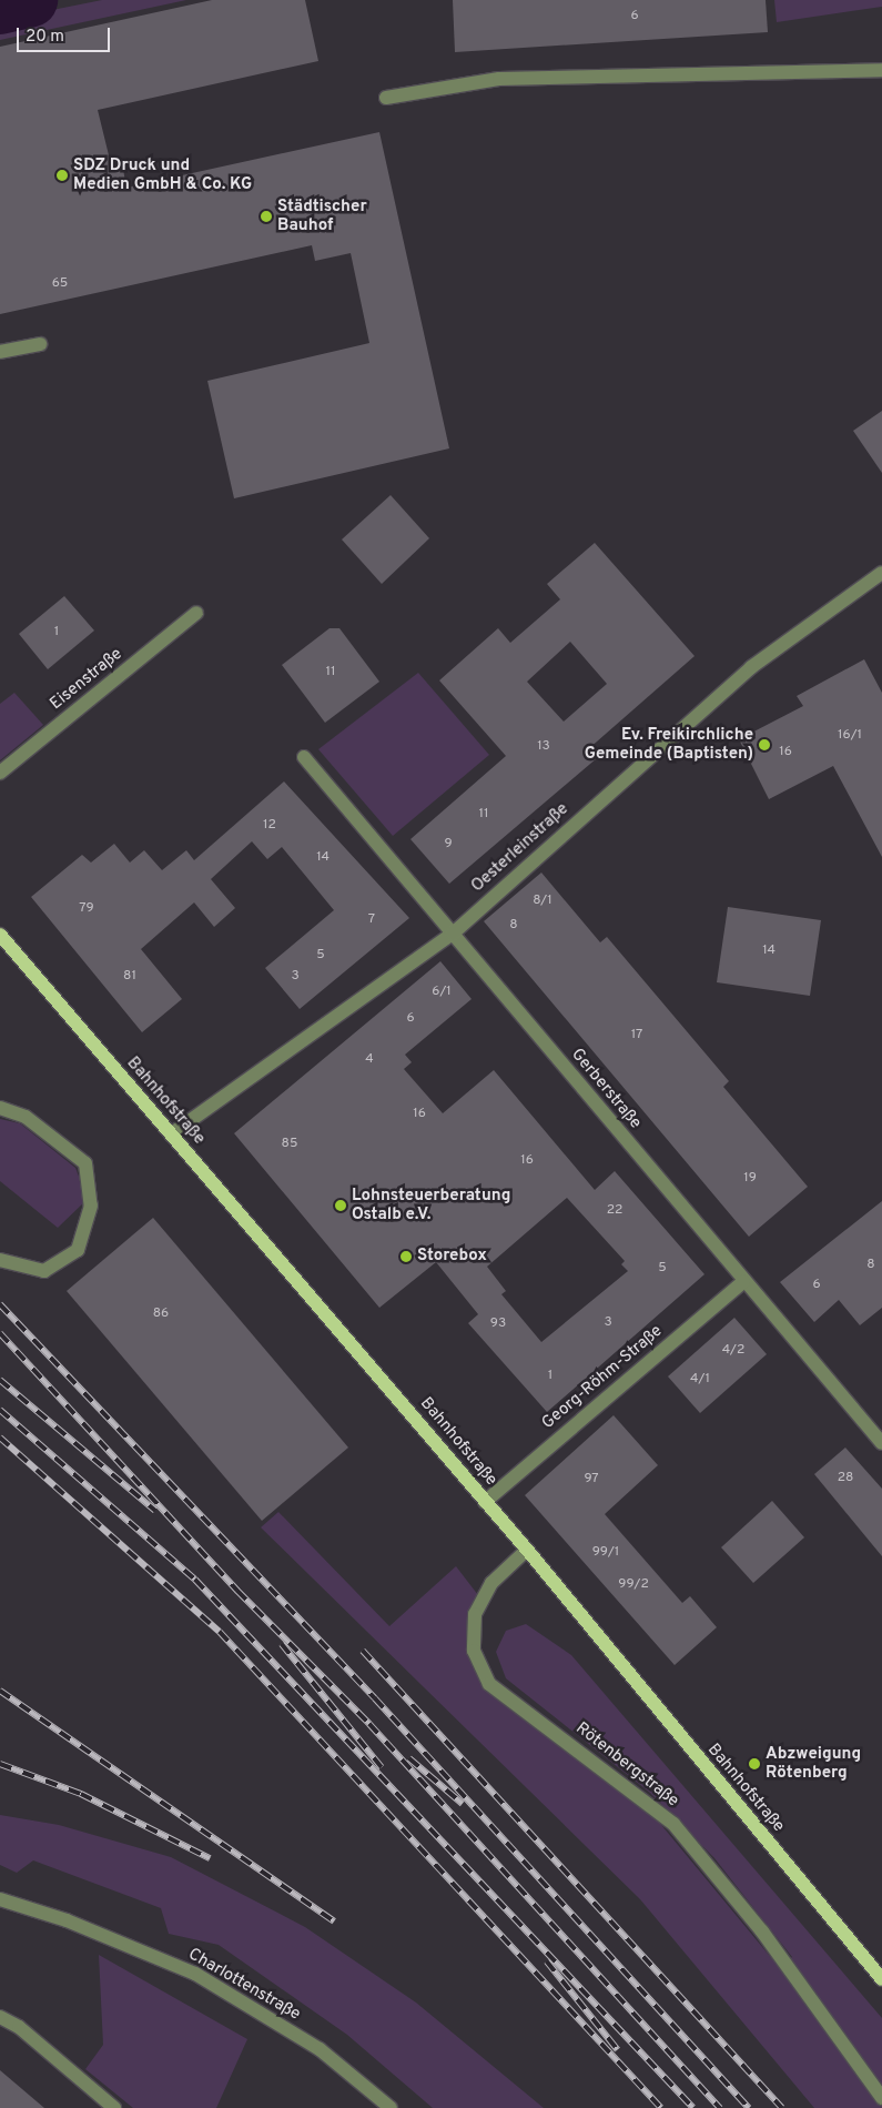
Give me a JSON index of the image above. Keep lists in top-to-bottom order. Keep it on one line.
{"streets":{"main road":["Bahnhofstraße"],"street":["Eisenstraße","Oesterleinstraße","Gerberstraße","Georg-Röhm-Straße","Rötenbergstraße","Charlottenstraße"]},"crossings":[["Oesterleinstraße","Gerberstraße"],["Oesterleinstraße","Bahnhofstraße"],["Gerberstraße","Georg-Röhm-Straße"],["Bahnhofstraße","Georg-Röhm-Straße"],["Bahnhofstraße","Rötenbergstraße"]],"places":["SDZ Druck und Medien GmbH & Co. KG","Städtischer Bauhof","Ev. Freikirchliche Gemeinde (Baptisten)","Lohnsteuerberatung Ostalb e.V.","Storebox","Abzweigung Rötenberg"],"house_numbers":["6","65","1","11","16/1","13","16","11","12","9","14","8/1","79","7","8","14","5","81","3","6/1","6","17","4","16","85","16","19","22","8","5","6","86","3","93","4/2","1","4/1","28","97","99/1","99/2"],"scale_bar":"20 m"}
